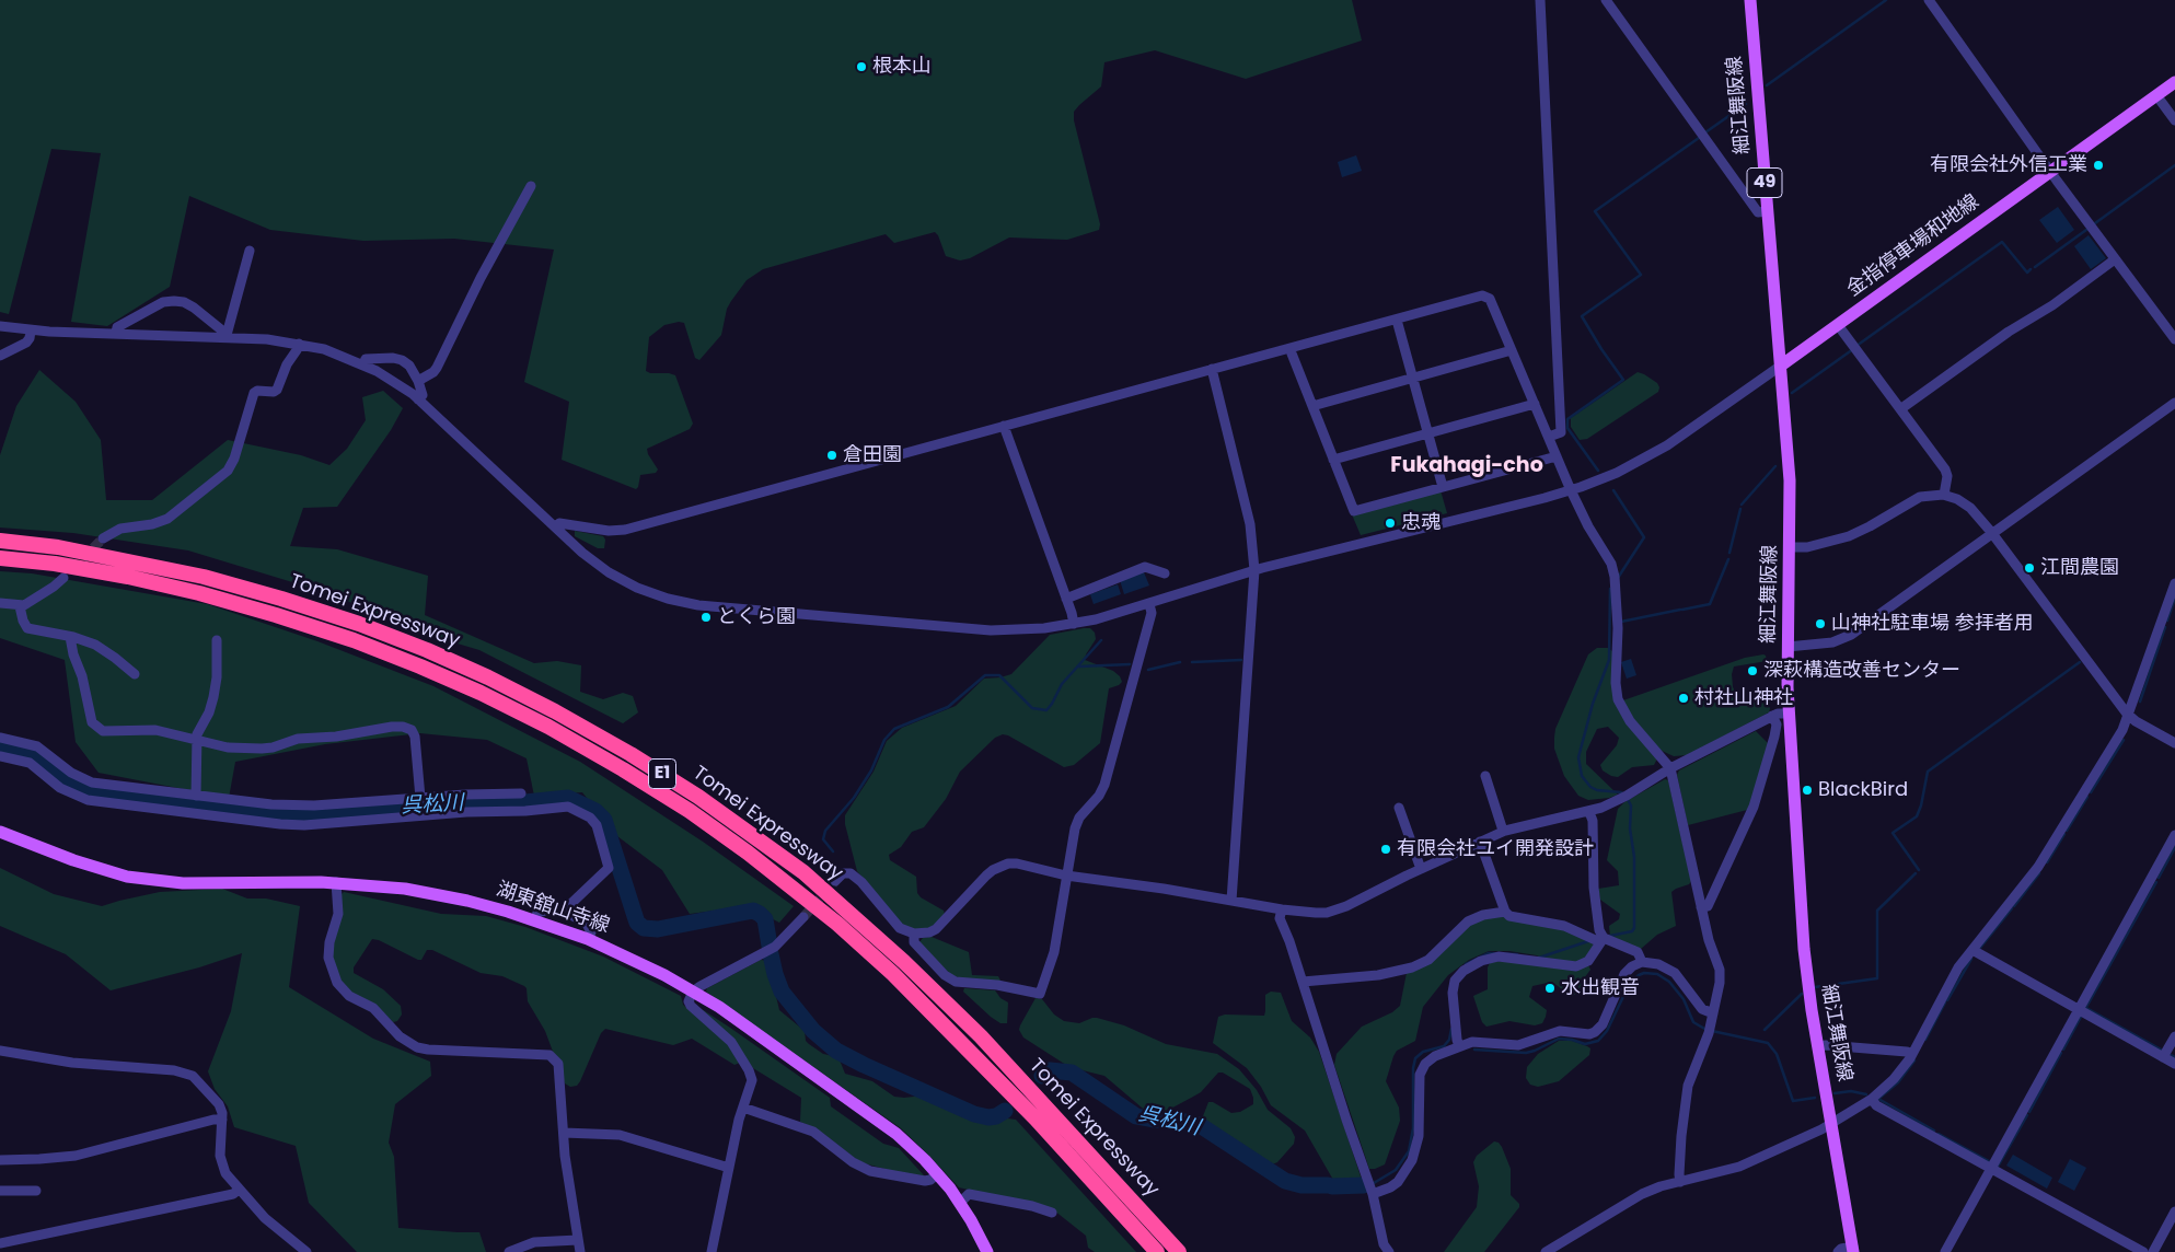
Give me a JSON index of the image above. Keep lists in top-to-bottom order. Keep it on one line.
{"streets":{"highway":["Tomei Expressway","E1"],"main road":["細江舞阪線","49","金指停車場和地線","湖東舘山寺線"]},"crossings":[["細江舞阪線","金指停車場和地線"]],"districts":["Fukahagi-cho"],"water":["呉松川"],"places":["根本山","有限会社外信工業","倉田園","忠魂","江間農園","とくら園","山神社駐車場 参拝者用","深萩構造改善センター","村社山神社","BlackBird","有限会社ユイ開発設計","水出観音"]}
